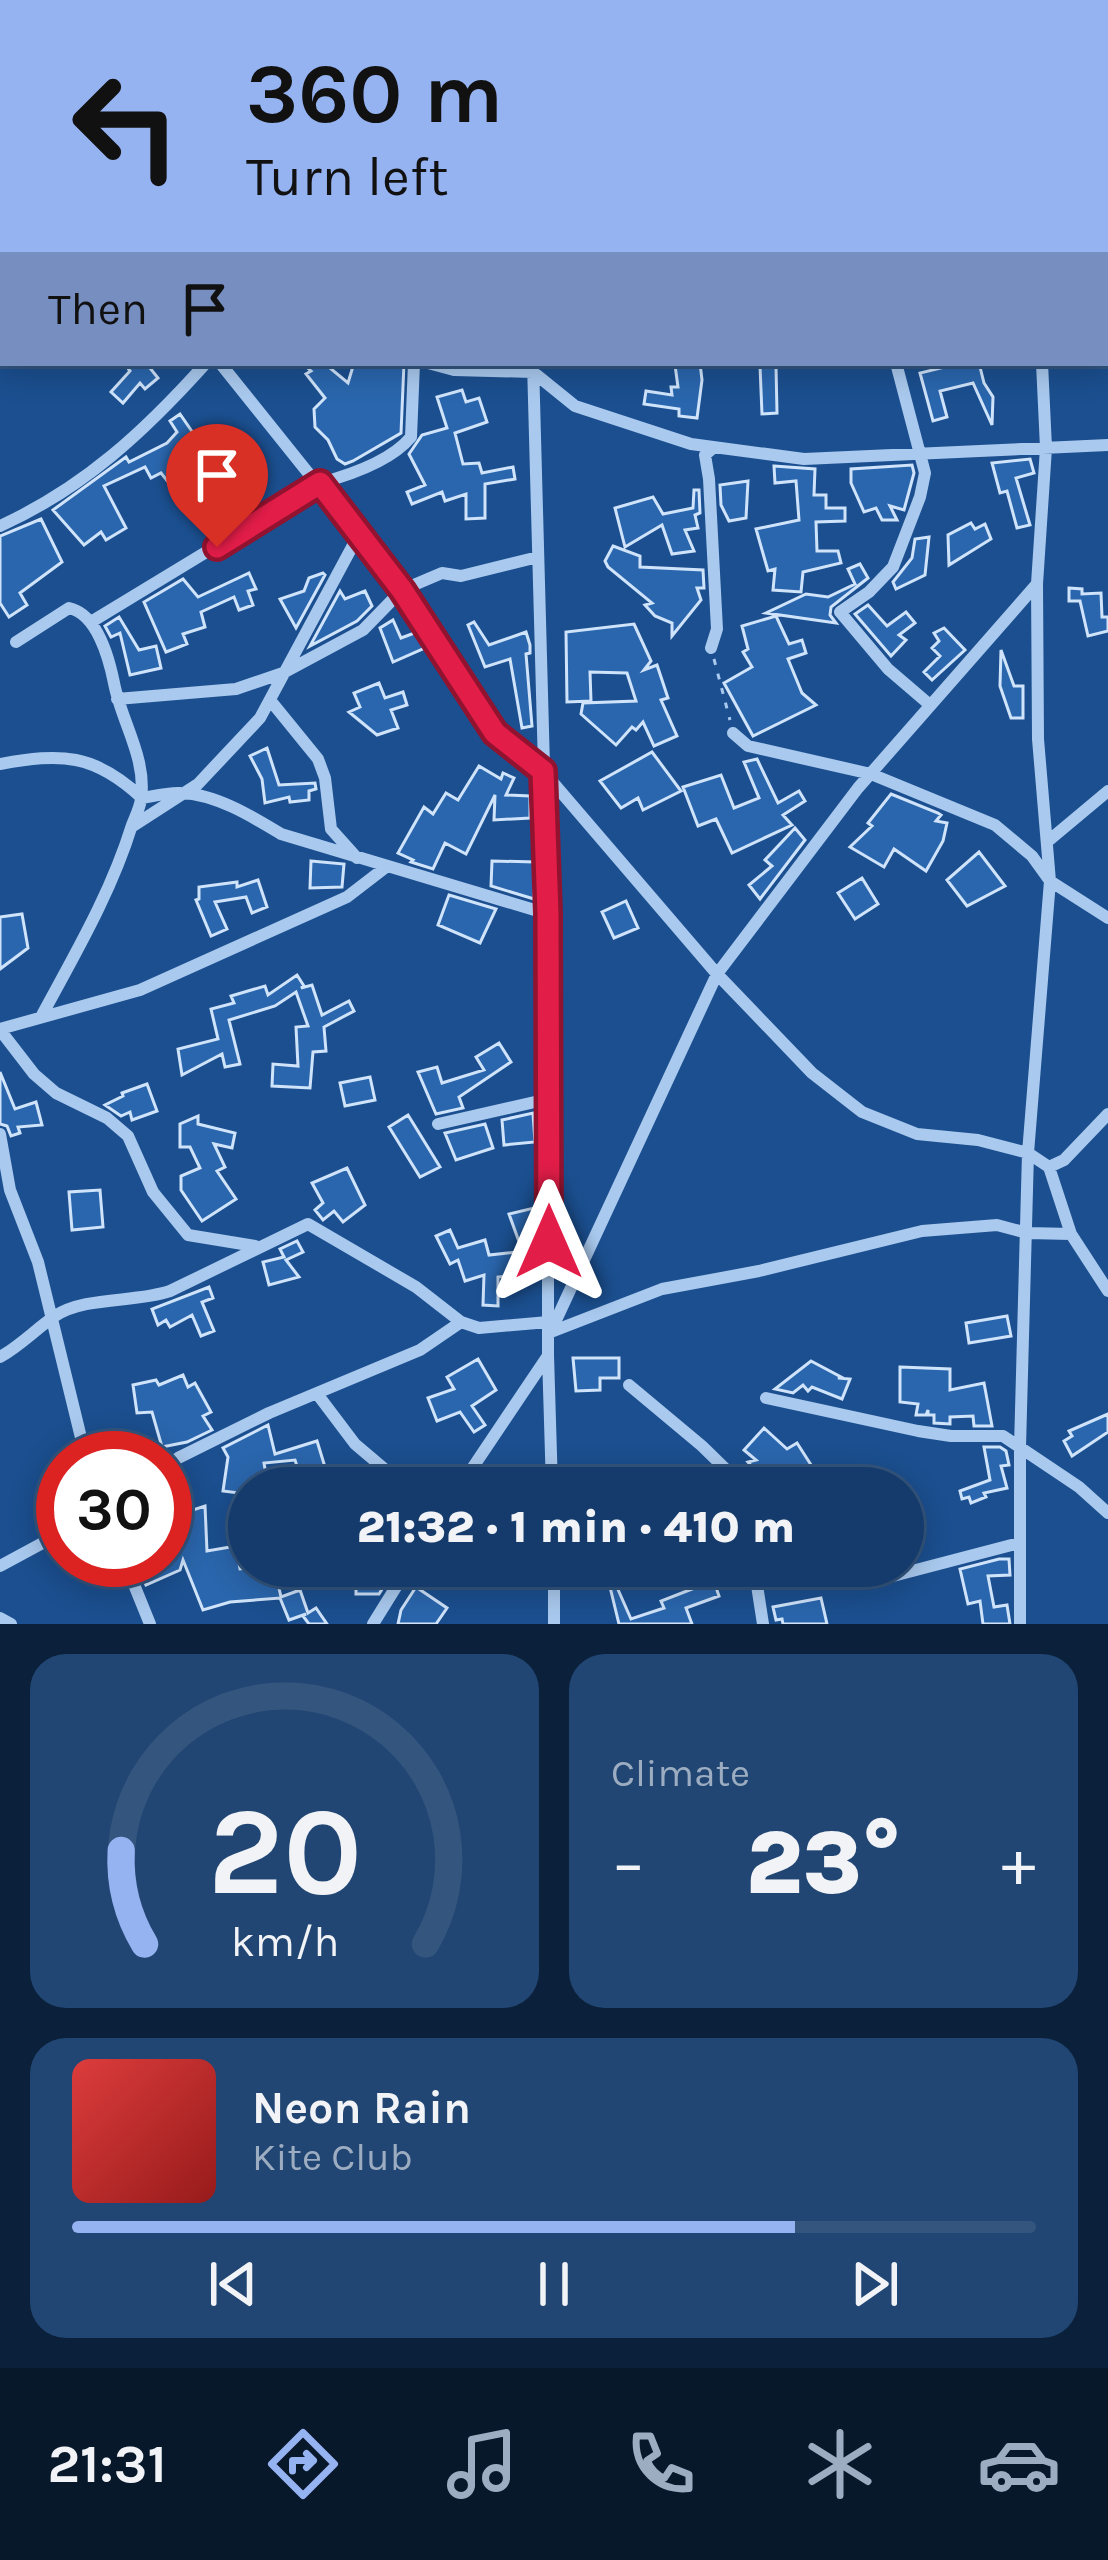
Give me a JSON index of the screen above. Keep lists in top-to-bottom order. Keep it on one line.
{"page":{"turn":["360 m","Turn left"],"then":"Then","limit":"30","trip":"21:32 · 1 min · 410 m","tile":"Climate","heat":["−","23°","+"],"song":["Neon Rain","Kite Club"],"tabs":"21:31","gauge":["20","km/h"]}}
